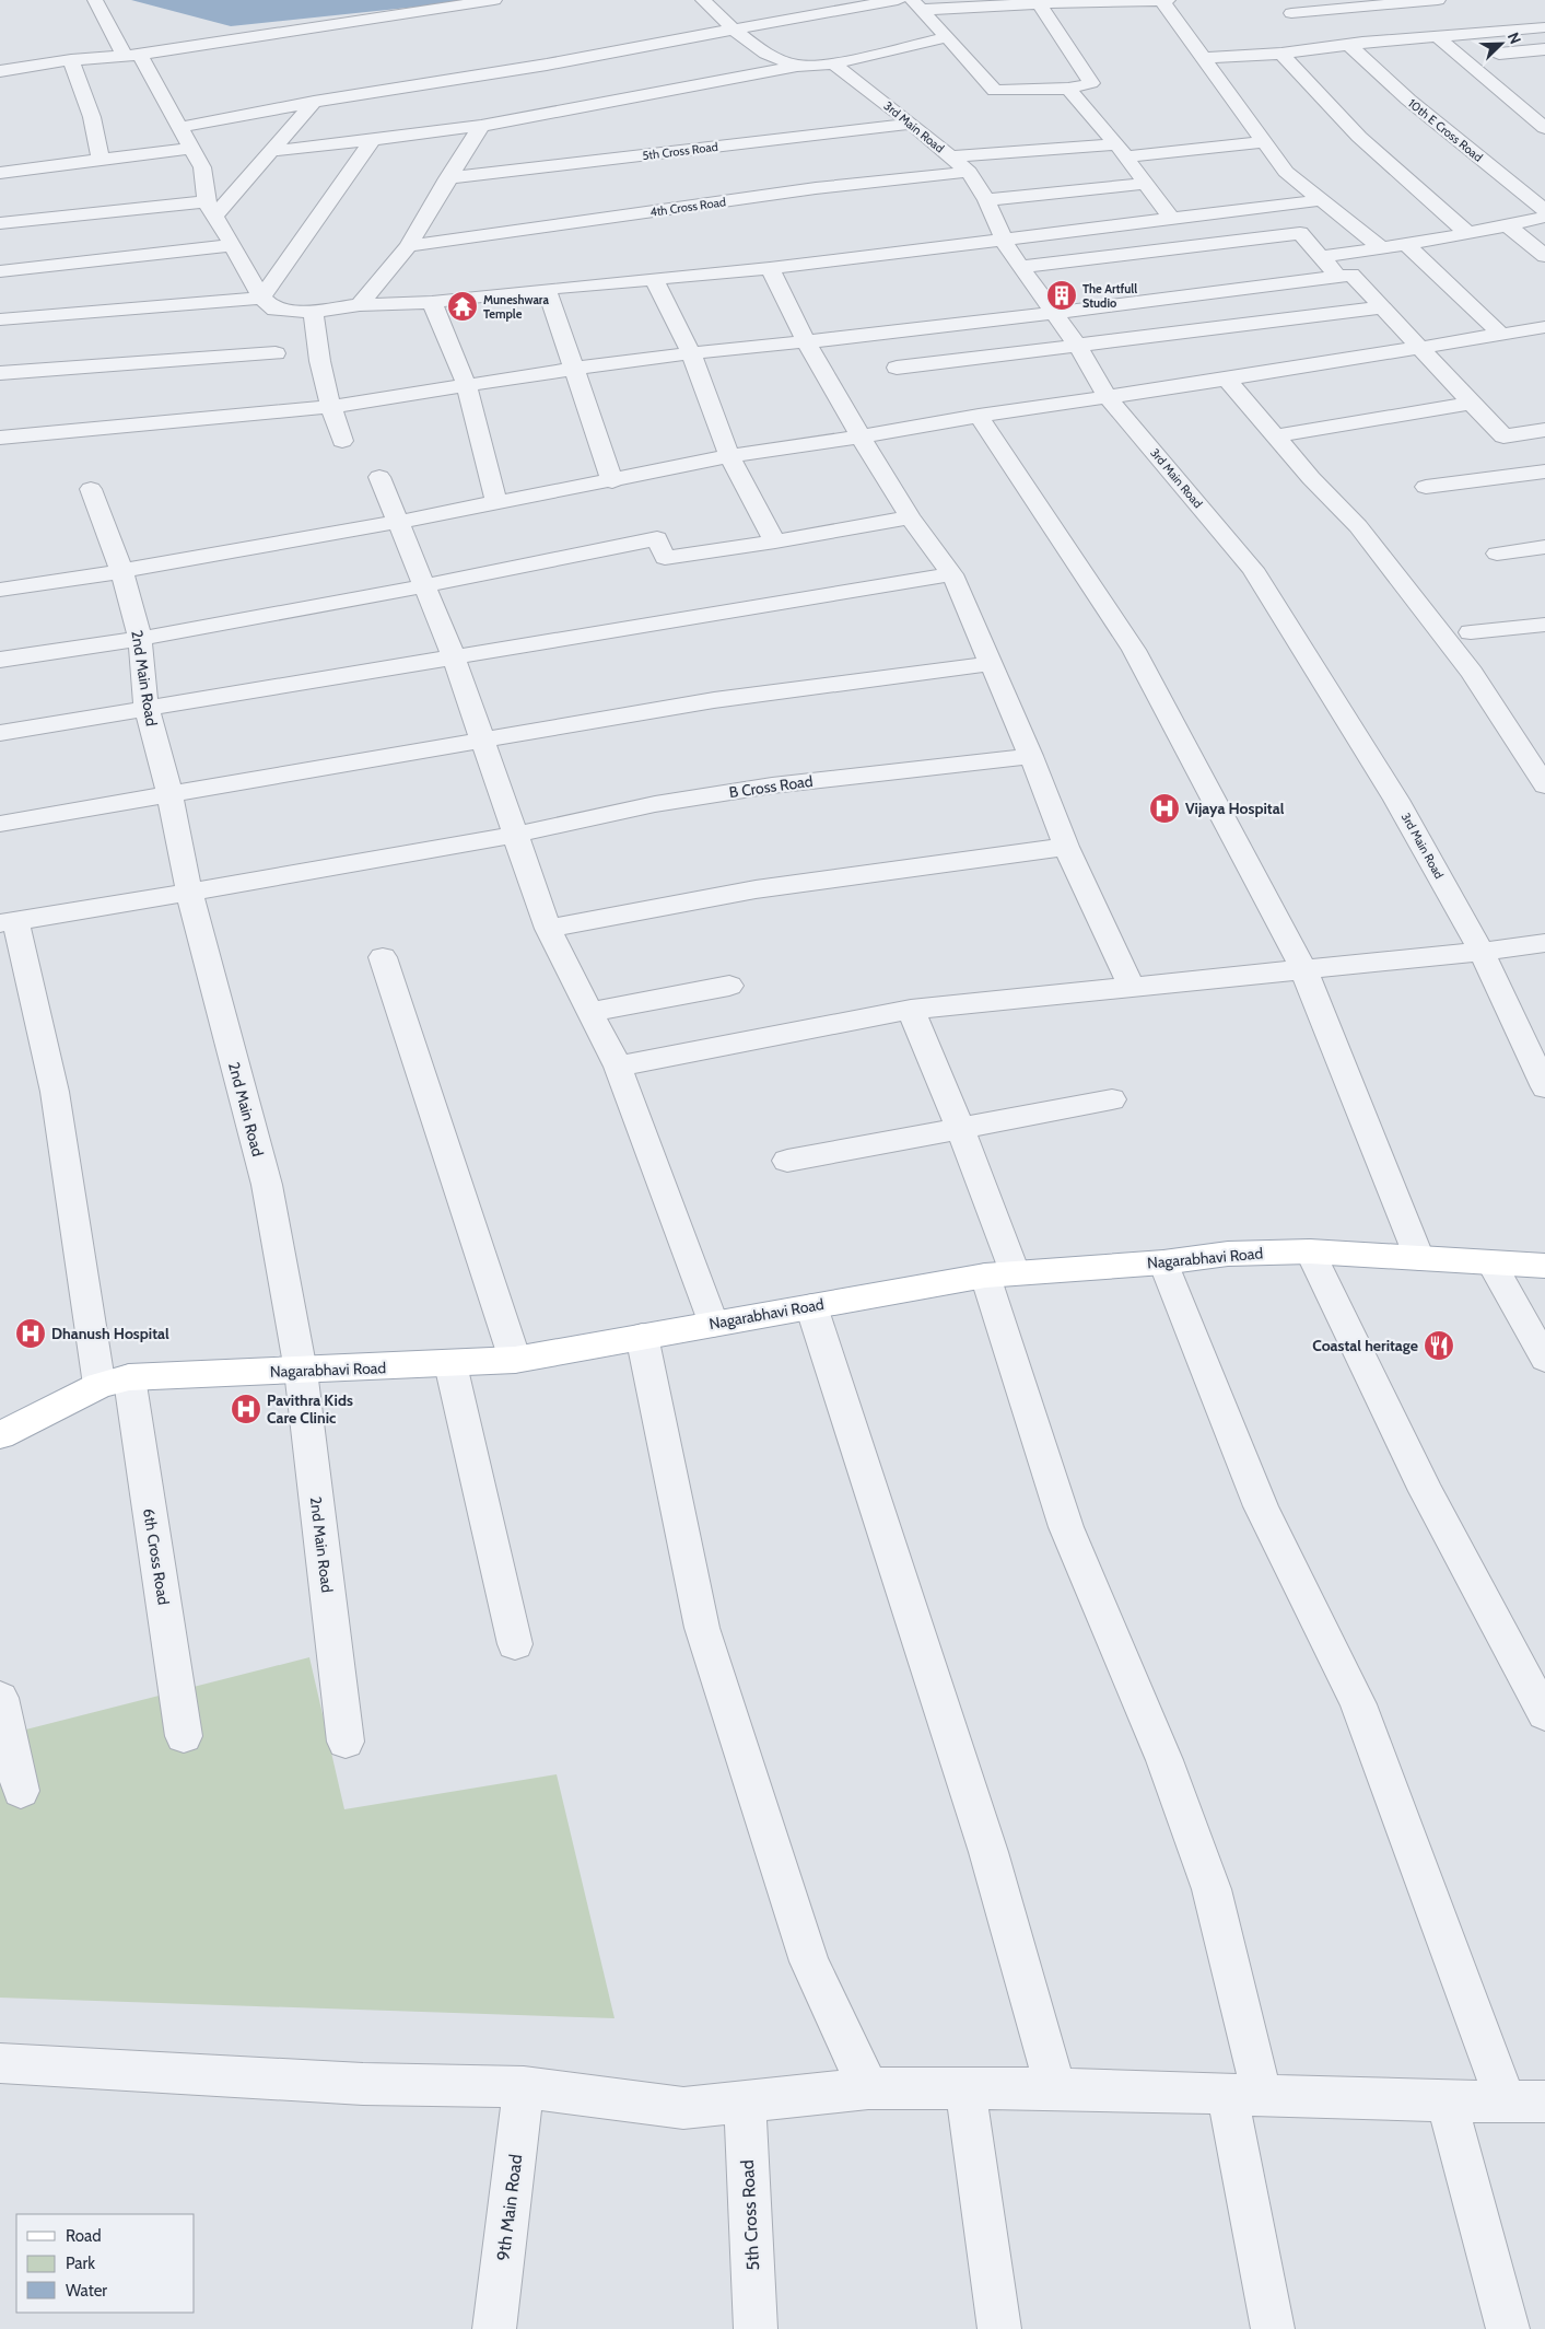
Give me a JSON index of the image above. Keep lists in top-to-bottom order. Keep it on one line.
{"streets":{"main road":["Nagarabhavi Road"],"street":["3rd Main Road","10th E Cross Road","5th Cross Road","4th Cross Road","2nd Main Road","B Cross Road","6th Cross Road","9th Main Road"]},"crossings":[["3rd Main Road","5th Cross Road"],["3rd Main Road","4th Cross Road"],["2nd Main Road","B Cross Road"],["2nd Main Road","Nagarabhavi Road"],["B Cross Road","6th Cross Road"],["Nagarabhavi Road","6th Cross Road"]],"places":{"building":["The Artfull Studio"],"temple":["Muneshwara Temple"],"hospital":["Vijaya Hospital","Dhanush Hospital","Pavithra Kids Care Clinic"],"restaurant":["Coastal heritage"]},"legend":["Road","Park","Water"],"north":"top right"}
